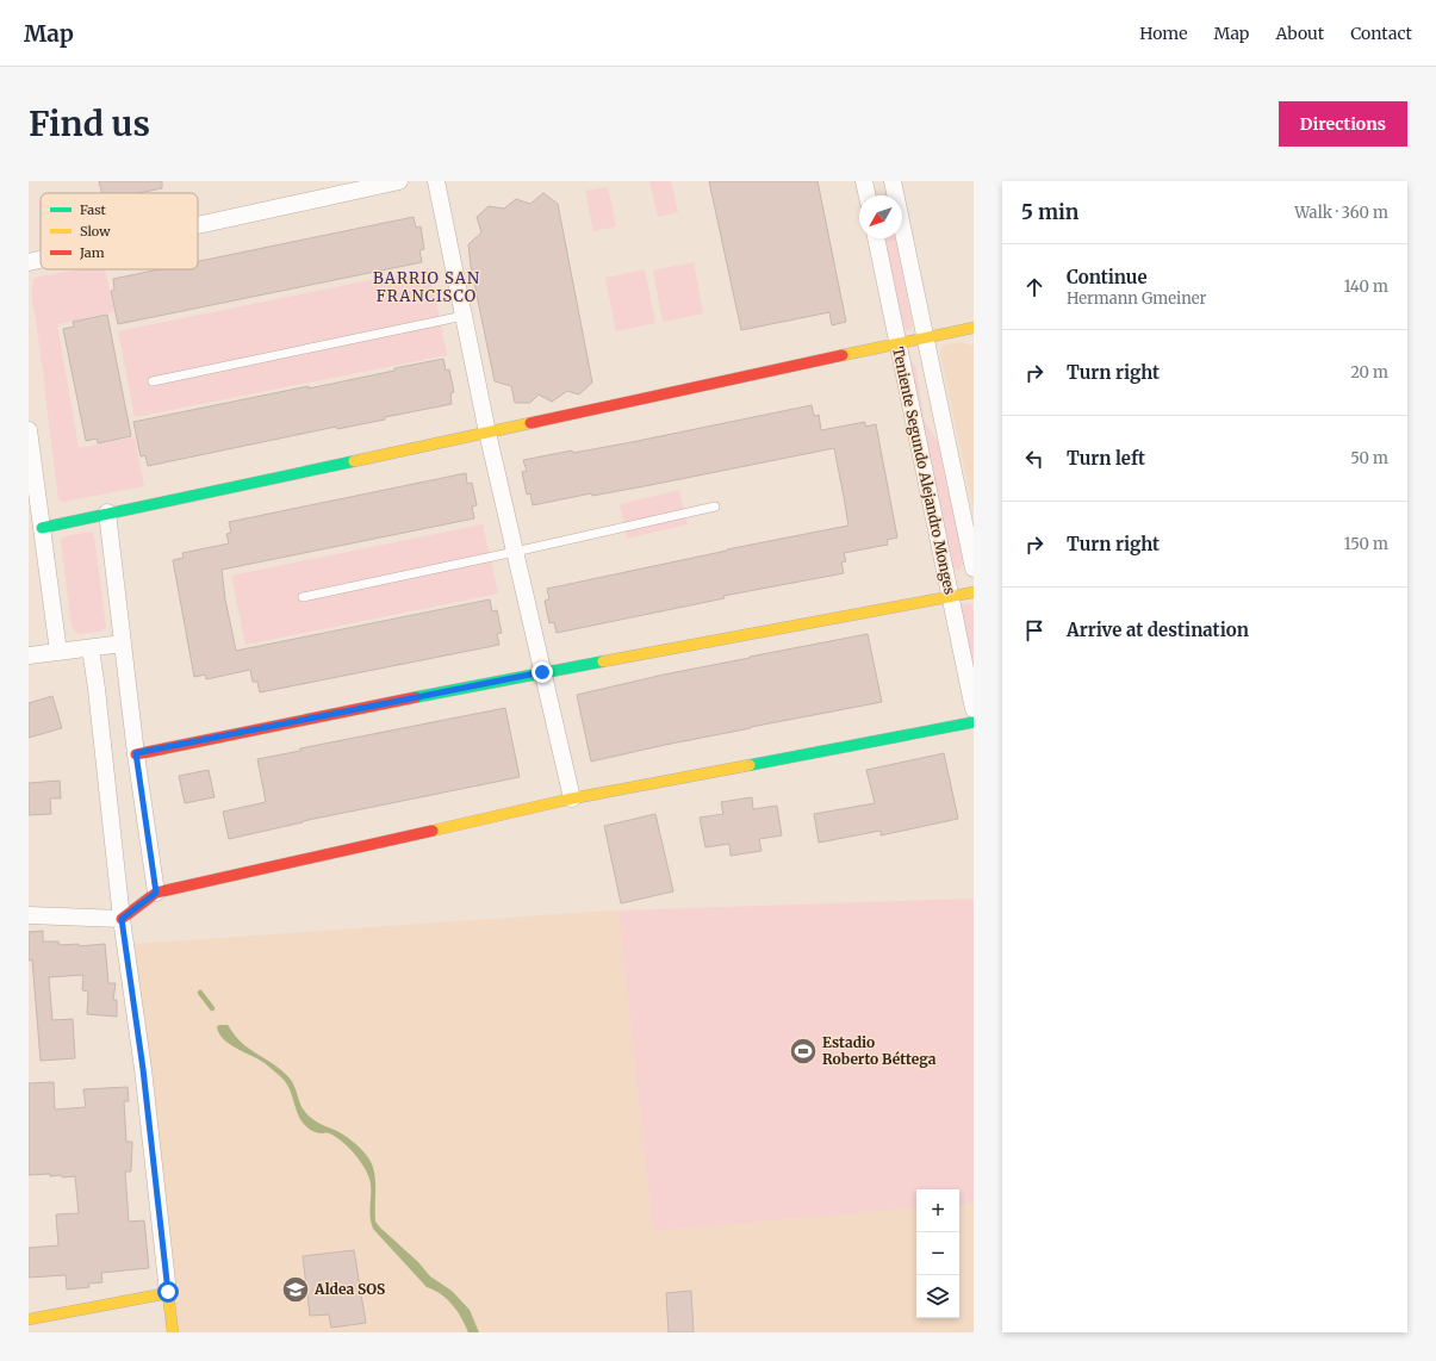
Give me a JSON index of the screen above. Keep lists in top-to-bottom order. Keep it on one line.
{"streets":{"street":["Teniente Segundo Alejandro Monges"]},"districts":["BARRIO SAN FRANCISCO"],"places":{"sports":["Estadio Roberto Béttega"],"school or university":["Aldea SOS"]},"legend":["Fast","Slow","Jam"],"north":"bottom left","page":{"header":"Map","nav":["Home","Map","About","Contact"],"buttons":"Directions","title":"Find us","heading":["5 min","Walk · 360 m"],"list":[["Continue","Hermann Gmeiner","140 m"],["Turn right","20 m"],["Turn left","50 m"],["Turn right","150 m"],"Arrive at destination"],"map_buttons":["+","−"]}}
